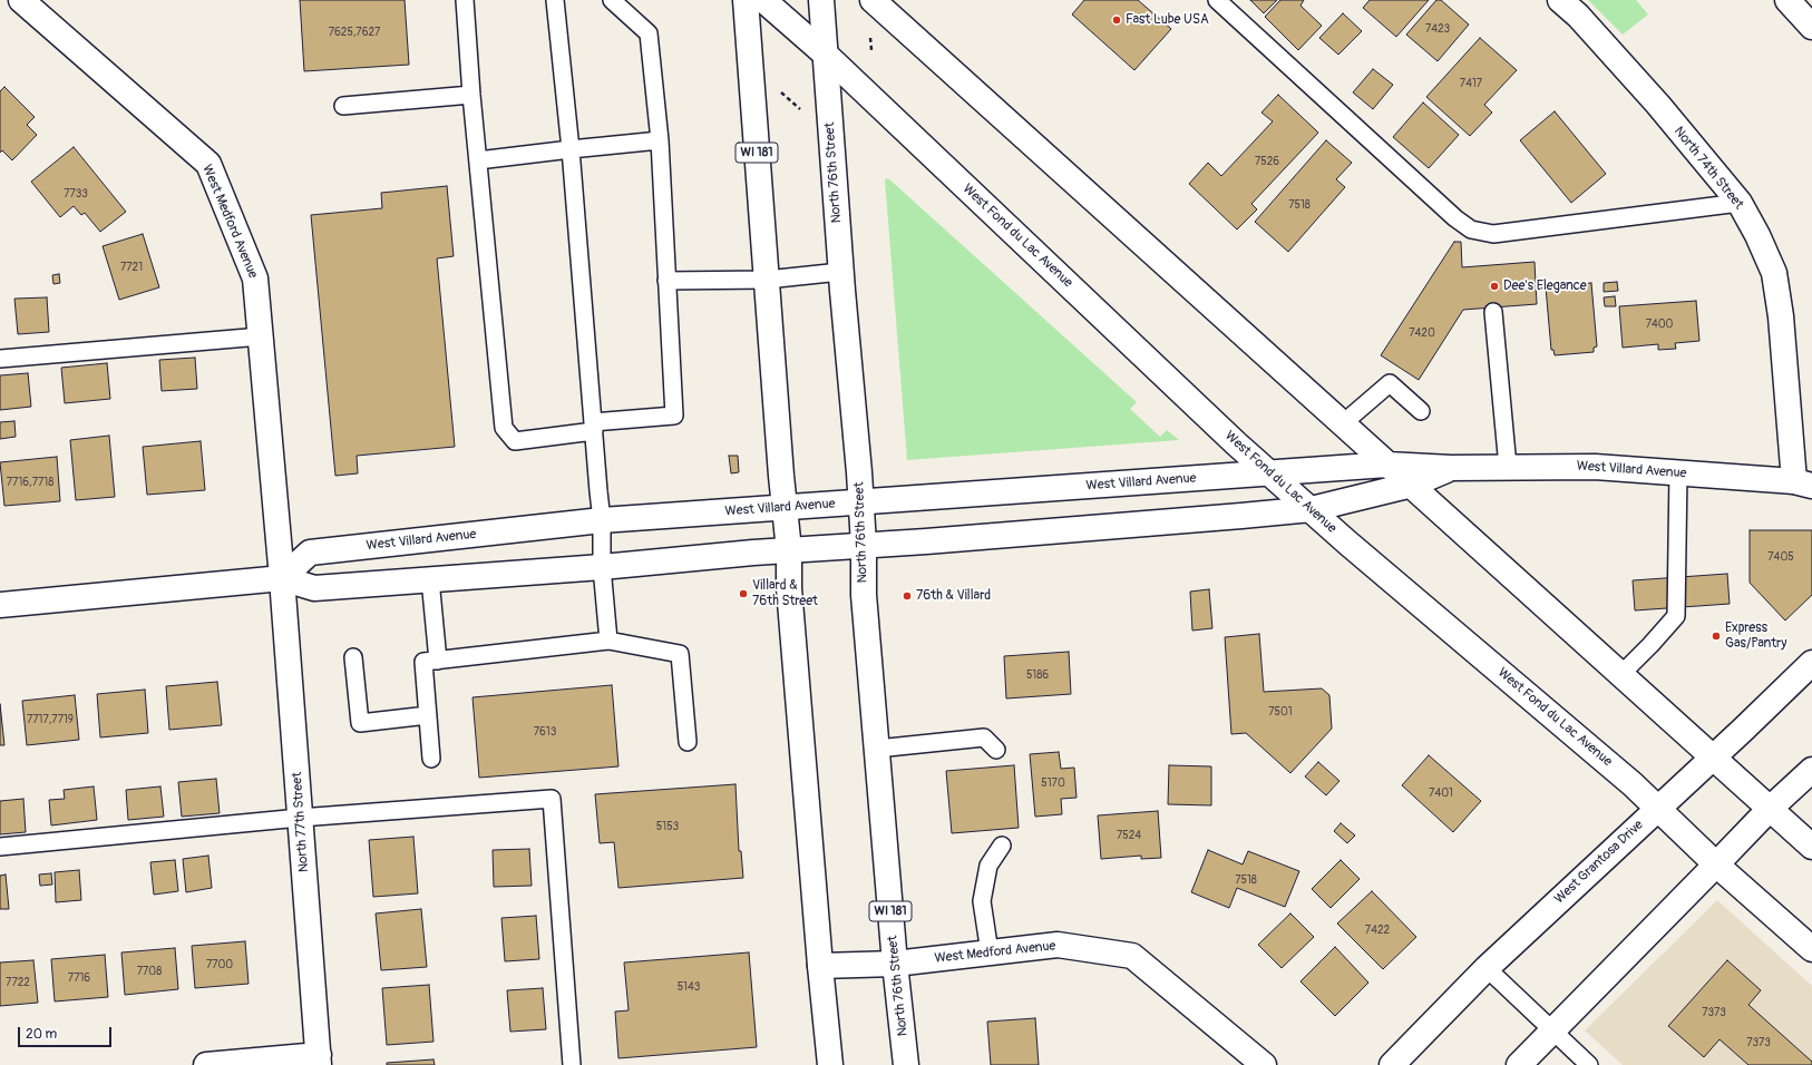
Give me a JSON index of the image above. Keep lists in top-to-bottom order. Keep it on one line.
{"streets":{"main road":["WI 181","North 74th Street","North 76th Street","West Medford Avenue","West Fond du Lac Avenue","West Villard Avenue","North 77th Street","West Grantosa Drive"]},"crossings":[["WI 181","West Medford Avenue"],["WI 181","West Villard Avenue"],["North 74th Street","West Villard Avenue"],["North 76th Street","West Medford Avenue"],["North 76th Street","West Fond du Lac Avenue"],["North 76th Street","West Villard Avenue"],["West Medford Avenue","West Villard Avenue"],["West Medford Avenue","North 77th Street"],["West Fond du Lac Avenue","West Villard Avenue"],["West Fond du Lac Avenue","West Grantosa Drive"],["West Villard Avenue","North 77th Street"]],"places":["Fast Lube USA","Dee's Elegance","Villard & 76th Street","76th & Villard","Express Gas/Pantry"],"house_numbers":["7423","7625,7627","7417","7526","7733","7518","7721","7400","7420","7716,7718","7405","5186","7501","7717,7719","7613","5170","7401","5153","7524","7518","7422","7700","7708","7716","7722","5143","7373","7373"],"scale_bar":"20 m"}
